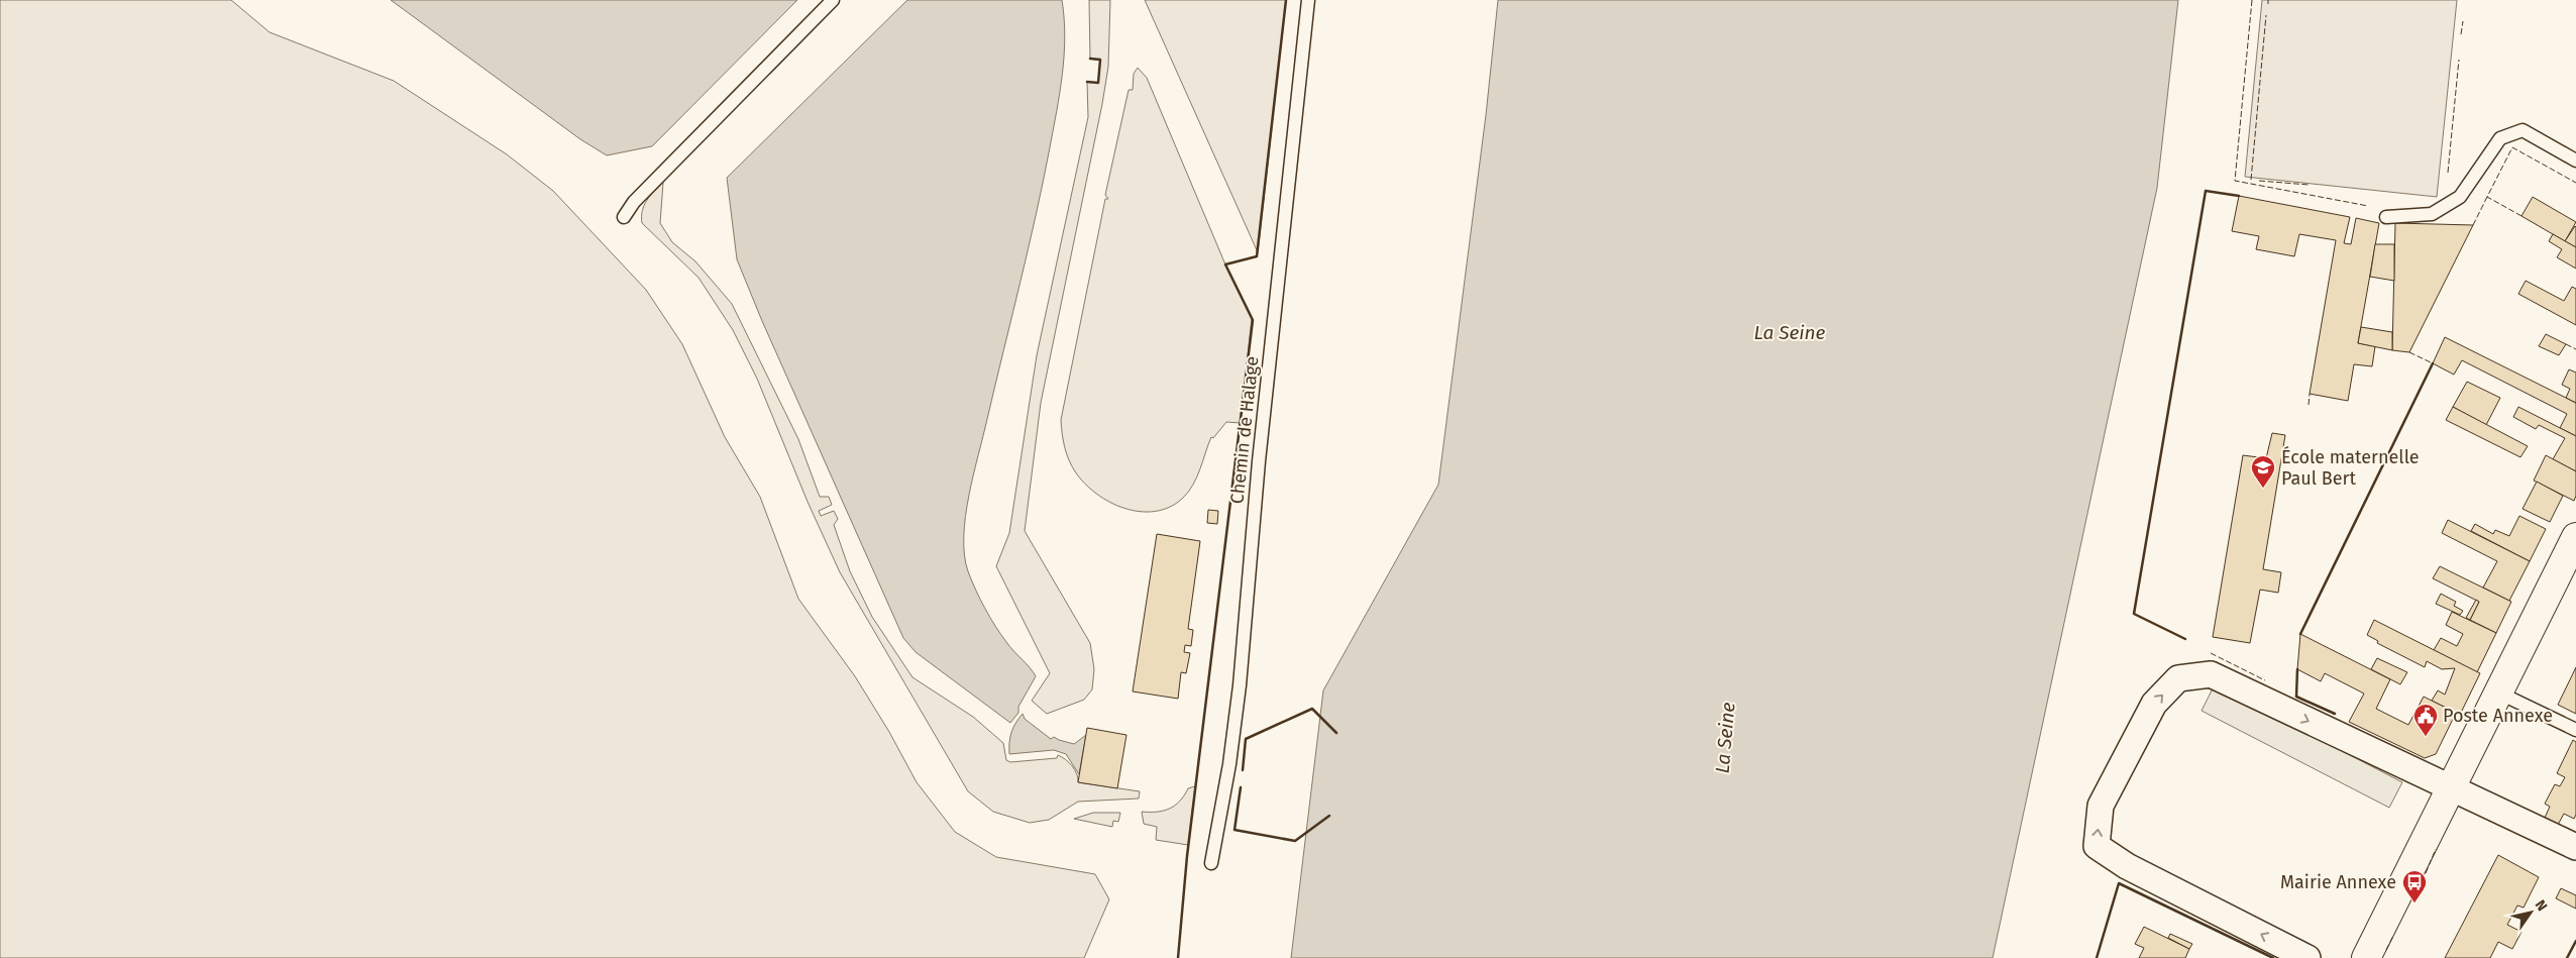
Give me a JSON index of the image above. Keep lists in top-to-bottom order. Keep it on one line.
{"streets":{"lane":["Chemin de Halage"]},"water":["La Seine"],"places":{"school or university":["École maternelle Paul Bert"],"public building":["Poste Annexe"],"bus stop":["Mairie Annexe"]},"north":"top right"}
